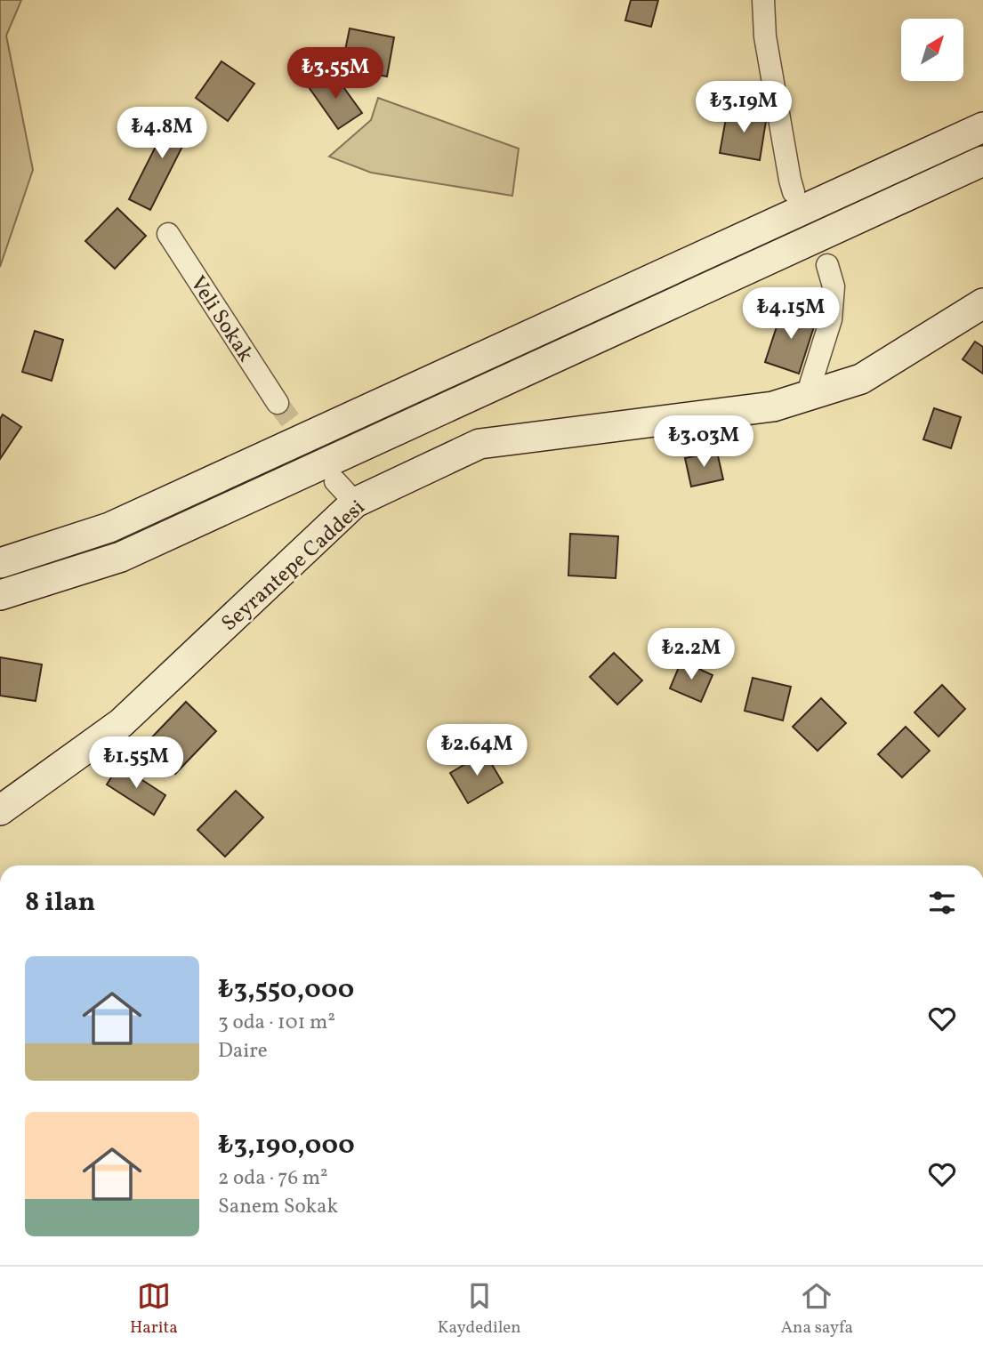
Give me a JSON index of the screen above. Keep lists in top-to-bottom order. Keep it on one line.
{"streets":{"main road":["Seyrantepe Caddesi"],"street":["Veli Sokak"]},"north":"top right","page":{"price":["₺3.55M","₺3.19M","₺4.8M","₺4.15M","₺3.03M","₺2.2M","₺2.64M","₺1.55M"],"heading":"8 ilan","list":[{"name":"₺3,550,000","note":"3 oda · 101 m² · Daire"},{"name":"₺3,190,000","note":"2 oda · 76 m² · Sanem Sokak"}],"tabs":["Harita","Kaydedilen","Ana sayfa"]}}
